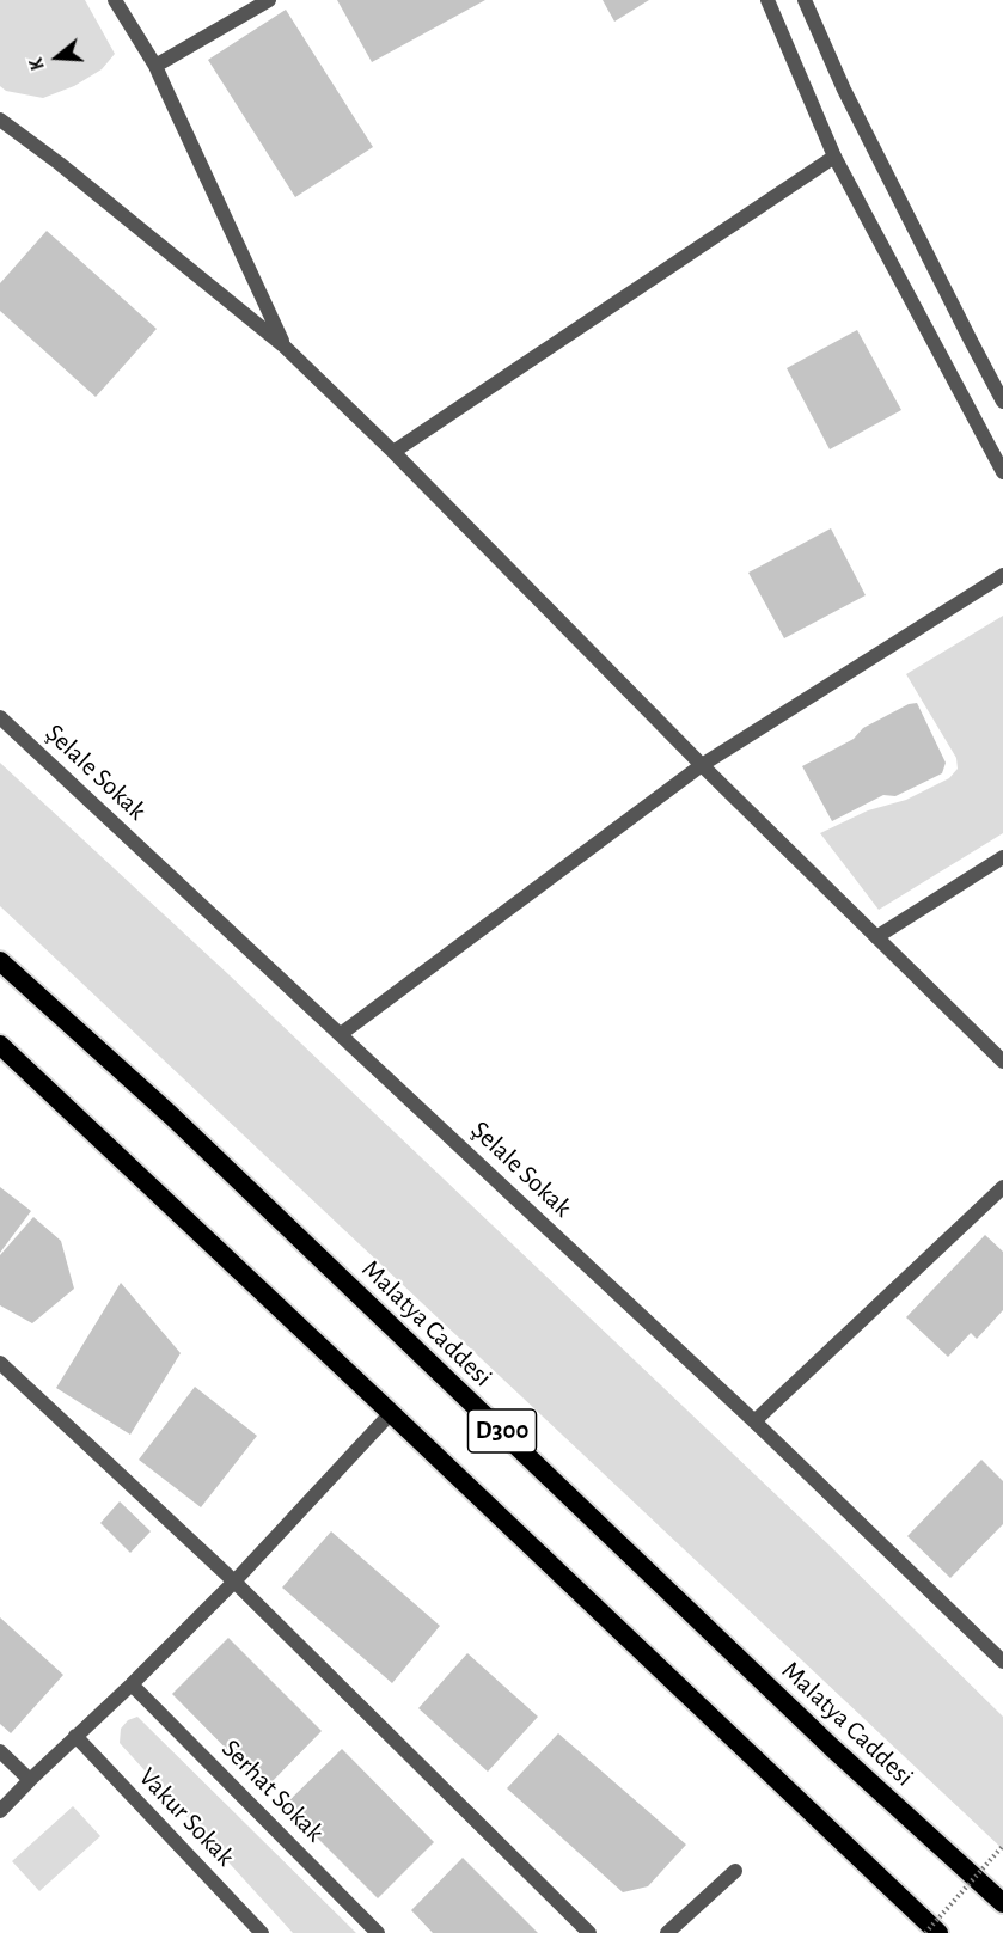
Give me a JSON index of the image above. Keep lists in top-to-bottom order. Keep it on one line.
{"streets":{"highway":["Malatya Caddesi","D300"],"street":["Şelale Sokak","Serhat Sokak","Vakur Sokak"]},"north":"left"}
